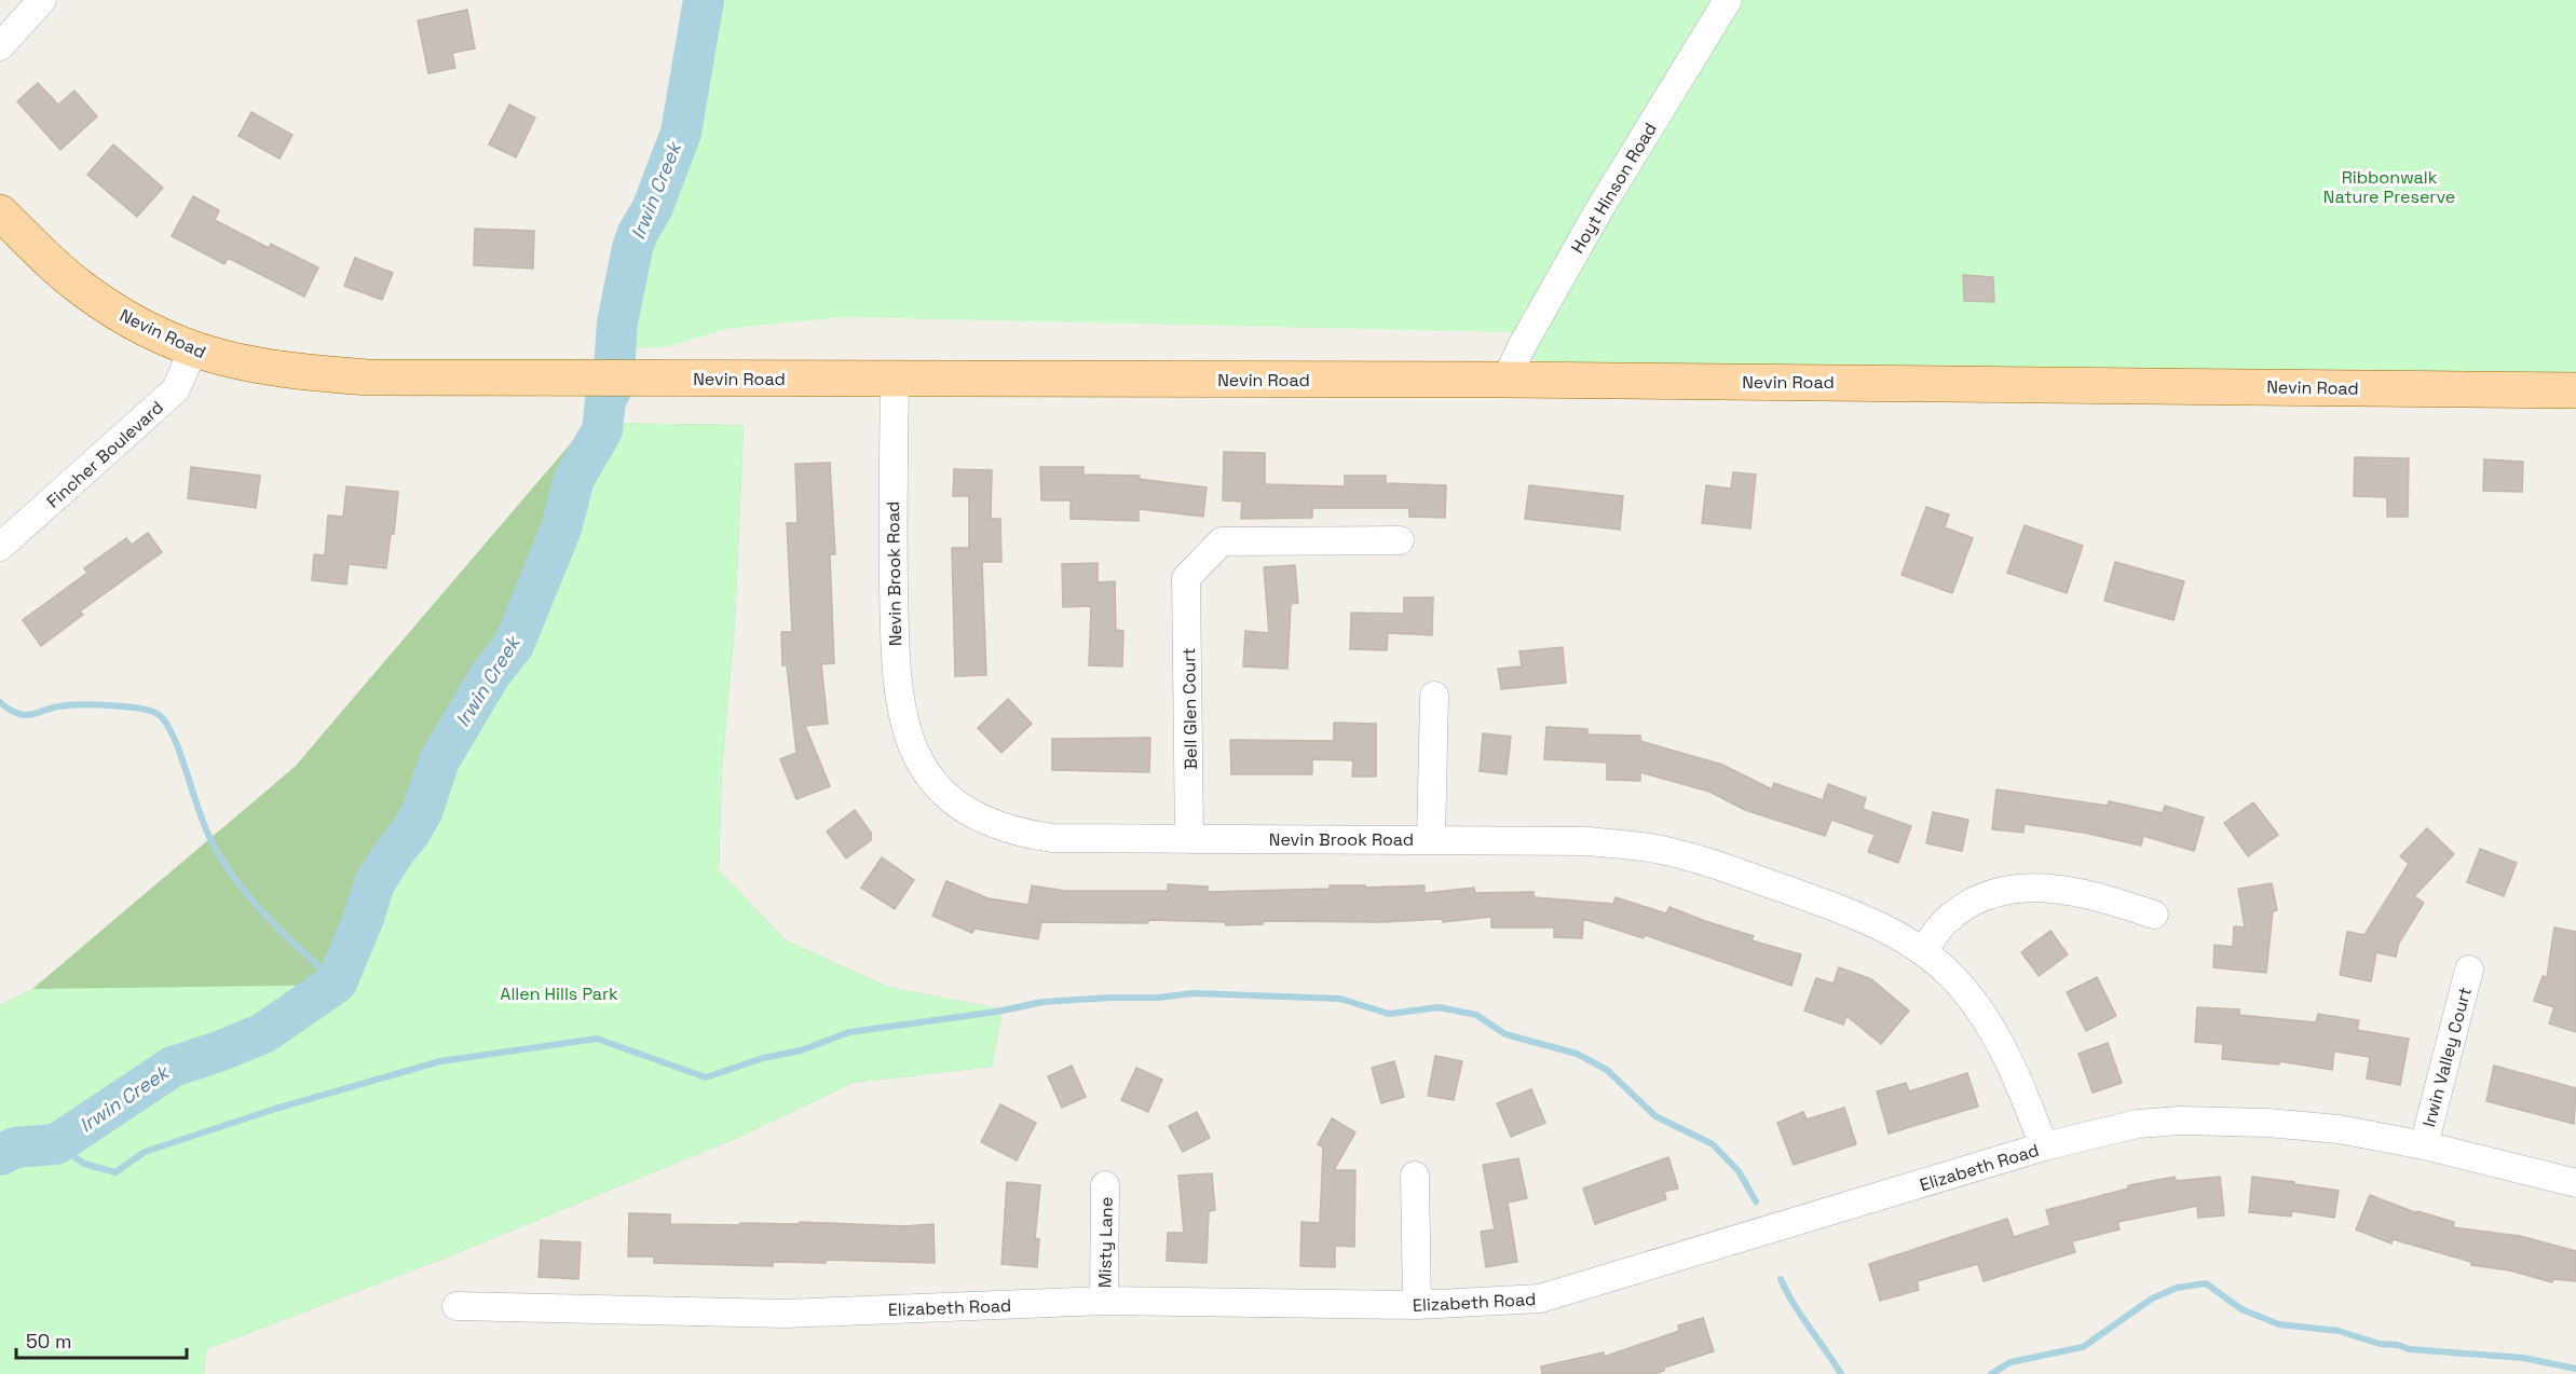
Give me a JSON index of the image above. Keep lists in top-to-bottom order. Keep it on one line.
{"streets":{"main road":["Nevin Road"],"street":["Hoyt Hinson Road","Fincher Boulevard","Nevin Brook Road","Bell Glen Court","Irwin Valley Court","Elizabeth Road","Misty Lane"]},"crossings":[["Hoyt Hinson Road","Nevin Road"],["Nevin Road","Fincher Boulevard"],["Nevin Road","Nevin Brook Road"],["Nevin Brook Road","Bell Glen Court"],["Nevin Brook Road","Elizabeth Road"],["Irwin Valley Court","Elizabeth Road"],["Elizabeth Road","Misty Lane"]],"water":["Irwin Creek"],"parks":["Ribbonwalk Nature Preserve","Allen Hills Park"],"scale_bar":"50 m"}
